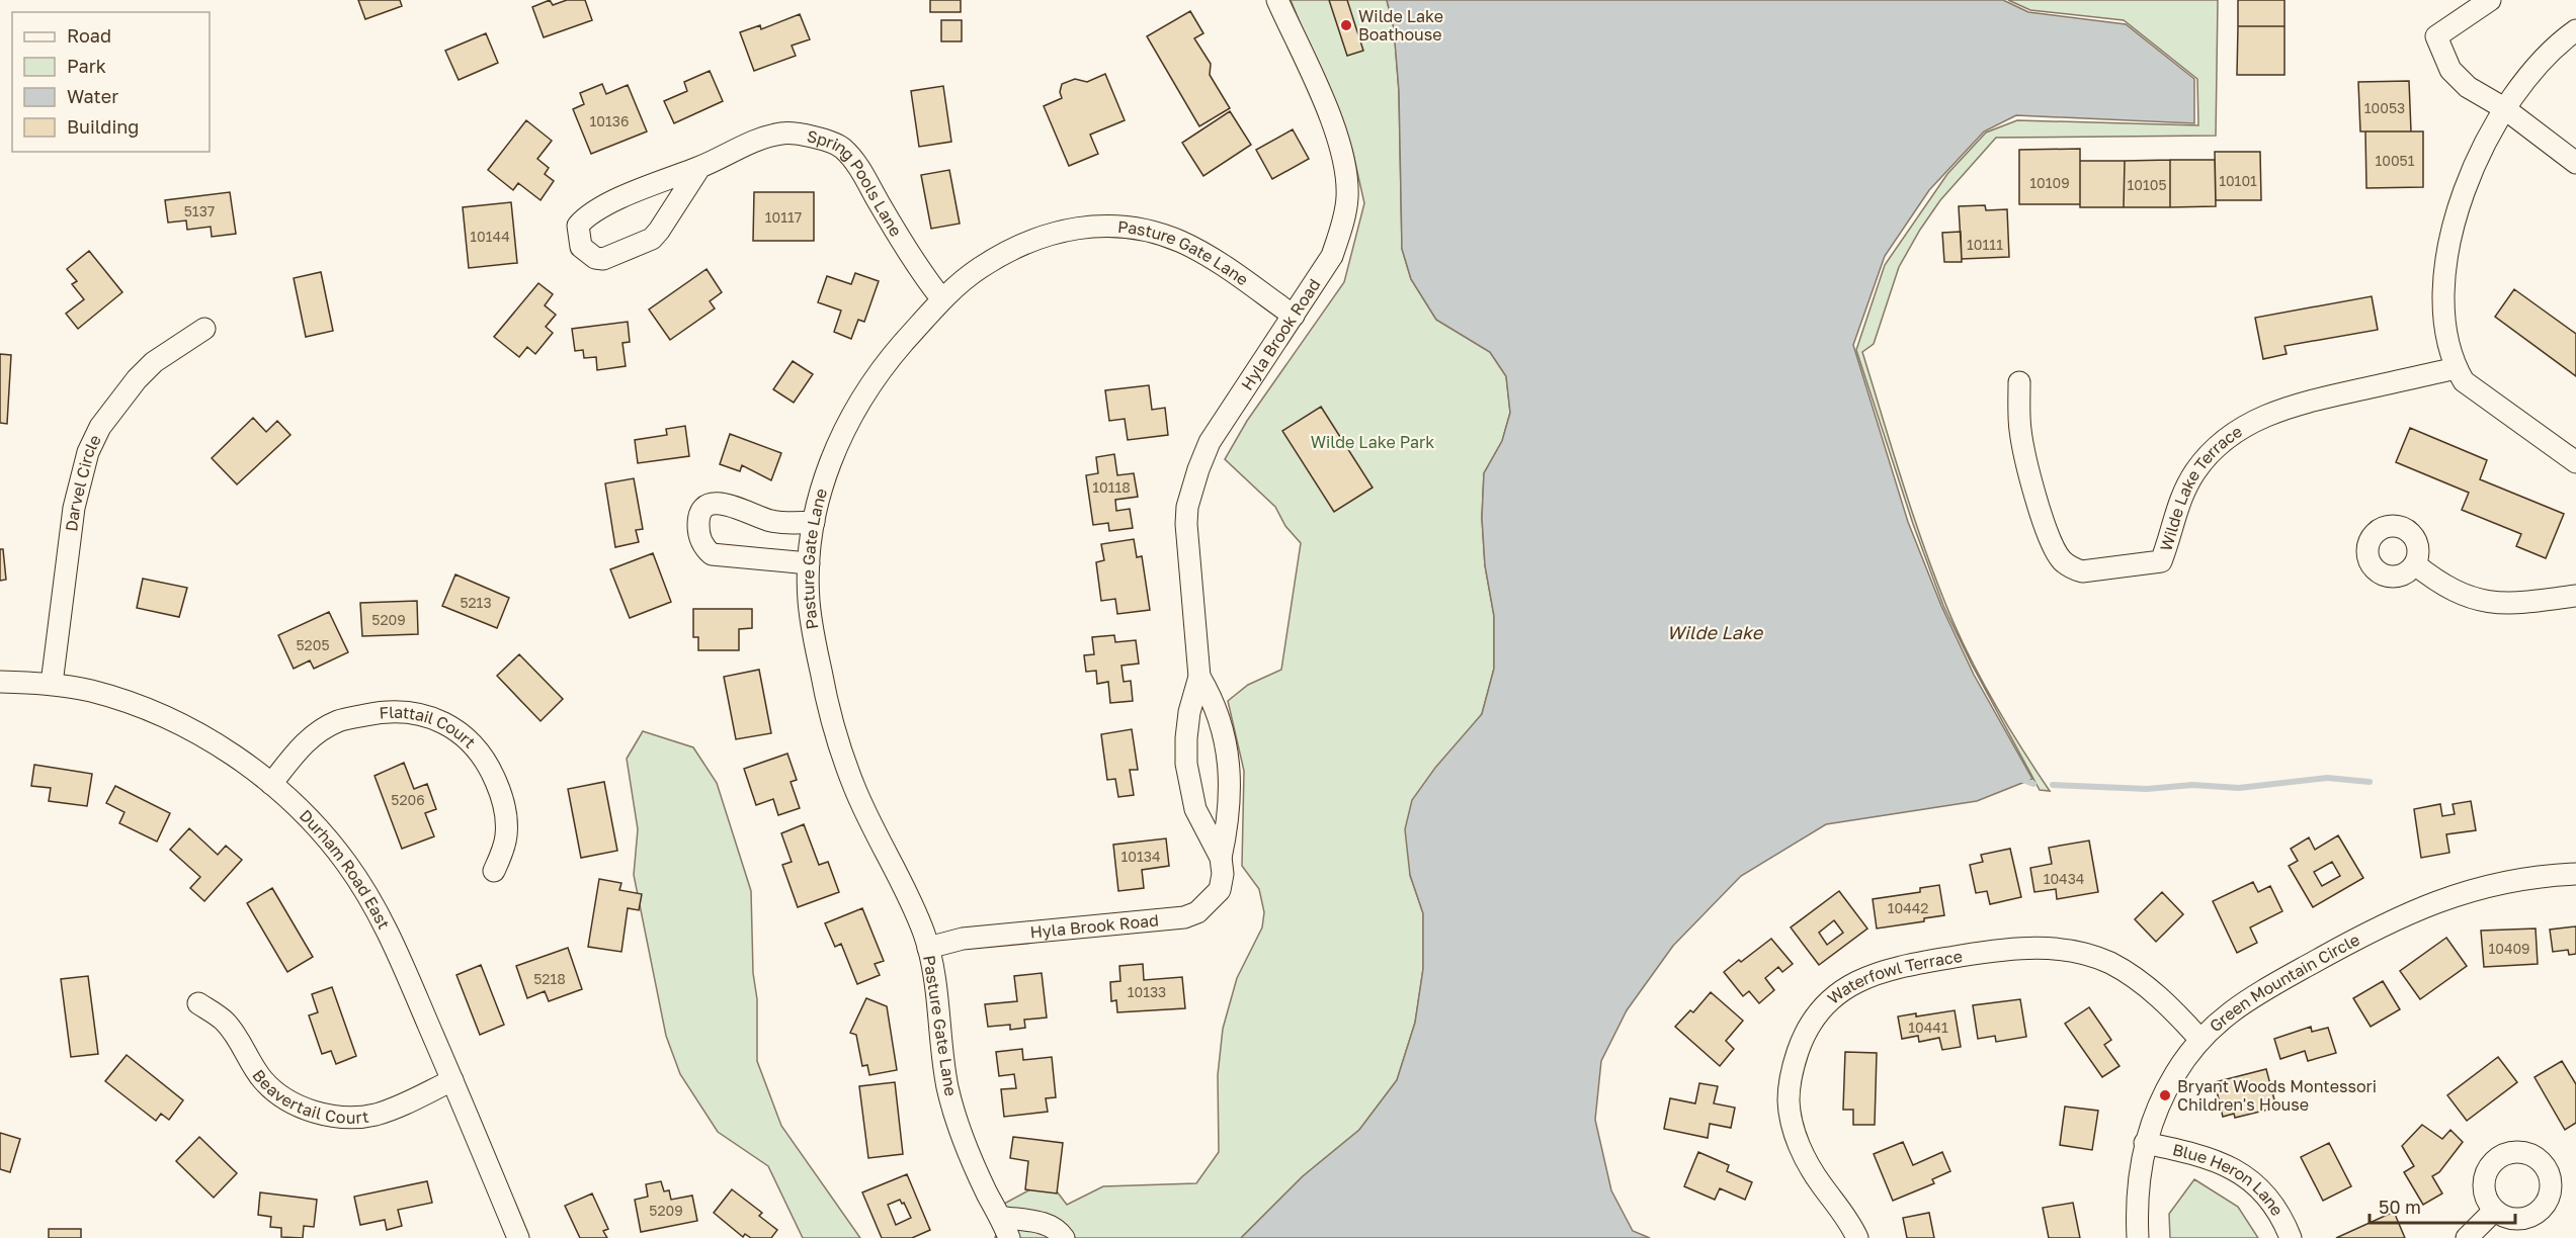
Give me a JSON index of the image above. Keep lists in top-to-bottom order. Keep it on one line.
{"streets":{"street":["Spring Pools Lane","Pasture Gate Lane","Hyla Brook Road","Darvel Circle","Wilde Lake Terrace","Flattail Court","Durham Road East","Waterfowl Terrace","Green Mountain Circle","Beavertail Court","Blue Heron Lane"]},"crossings":[["Spring Pools Lane","Pasture Gate Lane"],["Pasture Gate Lane","Hyla Brook Road"],["Darvel Circle","Durham Road East"],["Flattail Court","Durham Road East"],["Durham Road East","Beavertail Court"],["Waterfowl Terrace","Green Mountain Circle"],["Green Mountain Circle","Blue Heron Lane"]],"water":["Wilde Lake"],"parks":["Wilde Lake Park"],"places":["Wilde Lake Boathouse","Bryant Woods Montessori Children's House"],"house_numbers":["10053","10136","10051","10101","10109","10105","5137","10117","10144","10111","10118","5213","5209","5205","5206","10134","10434","10442","10409","5218","10133","10441","5209"],"legend":["Road","Park","Water","Building"],"scale_bar":"50 m"}
